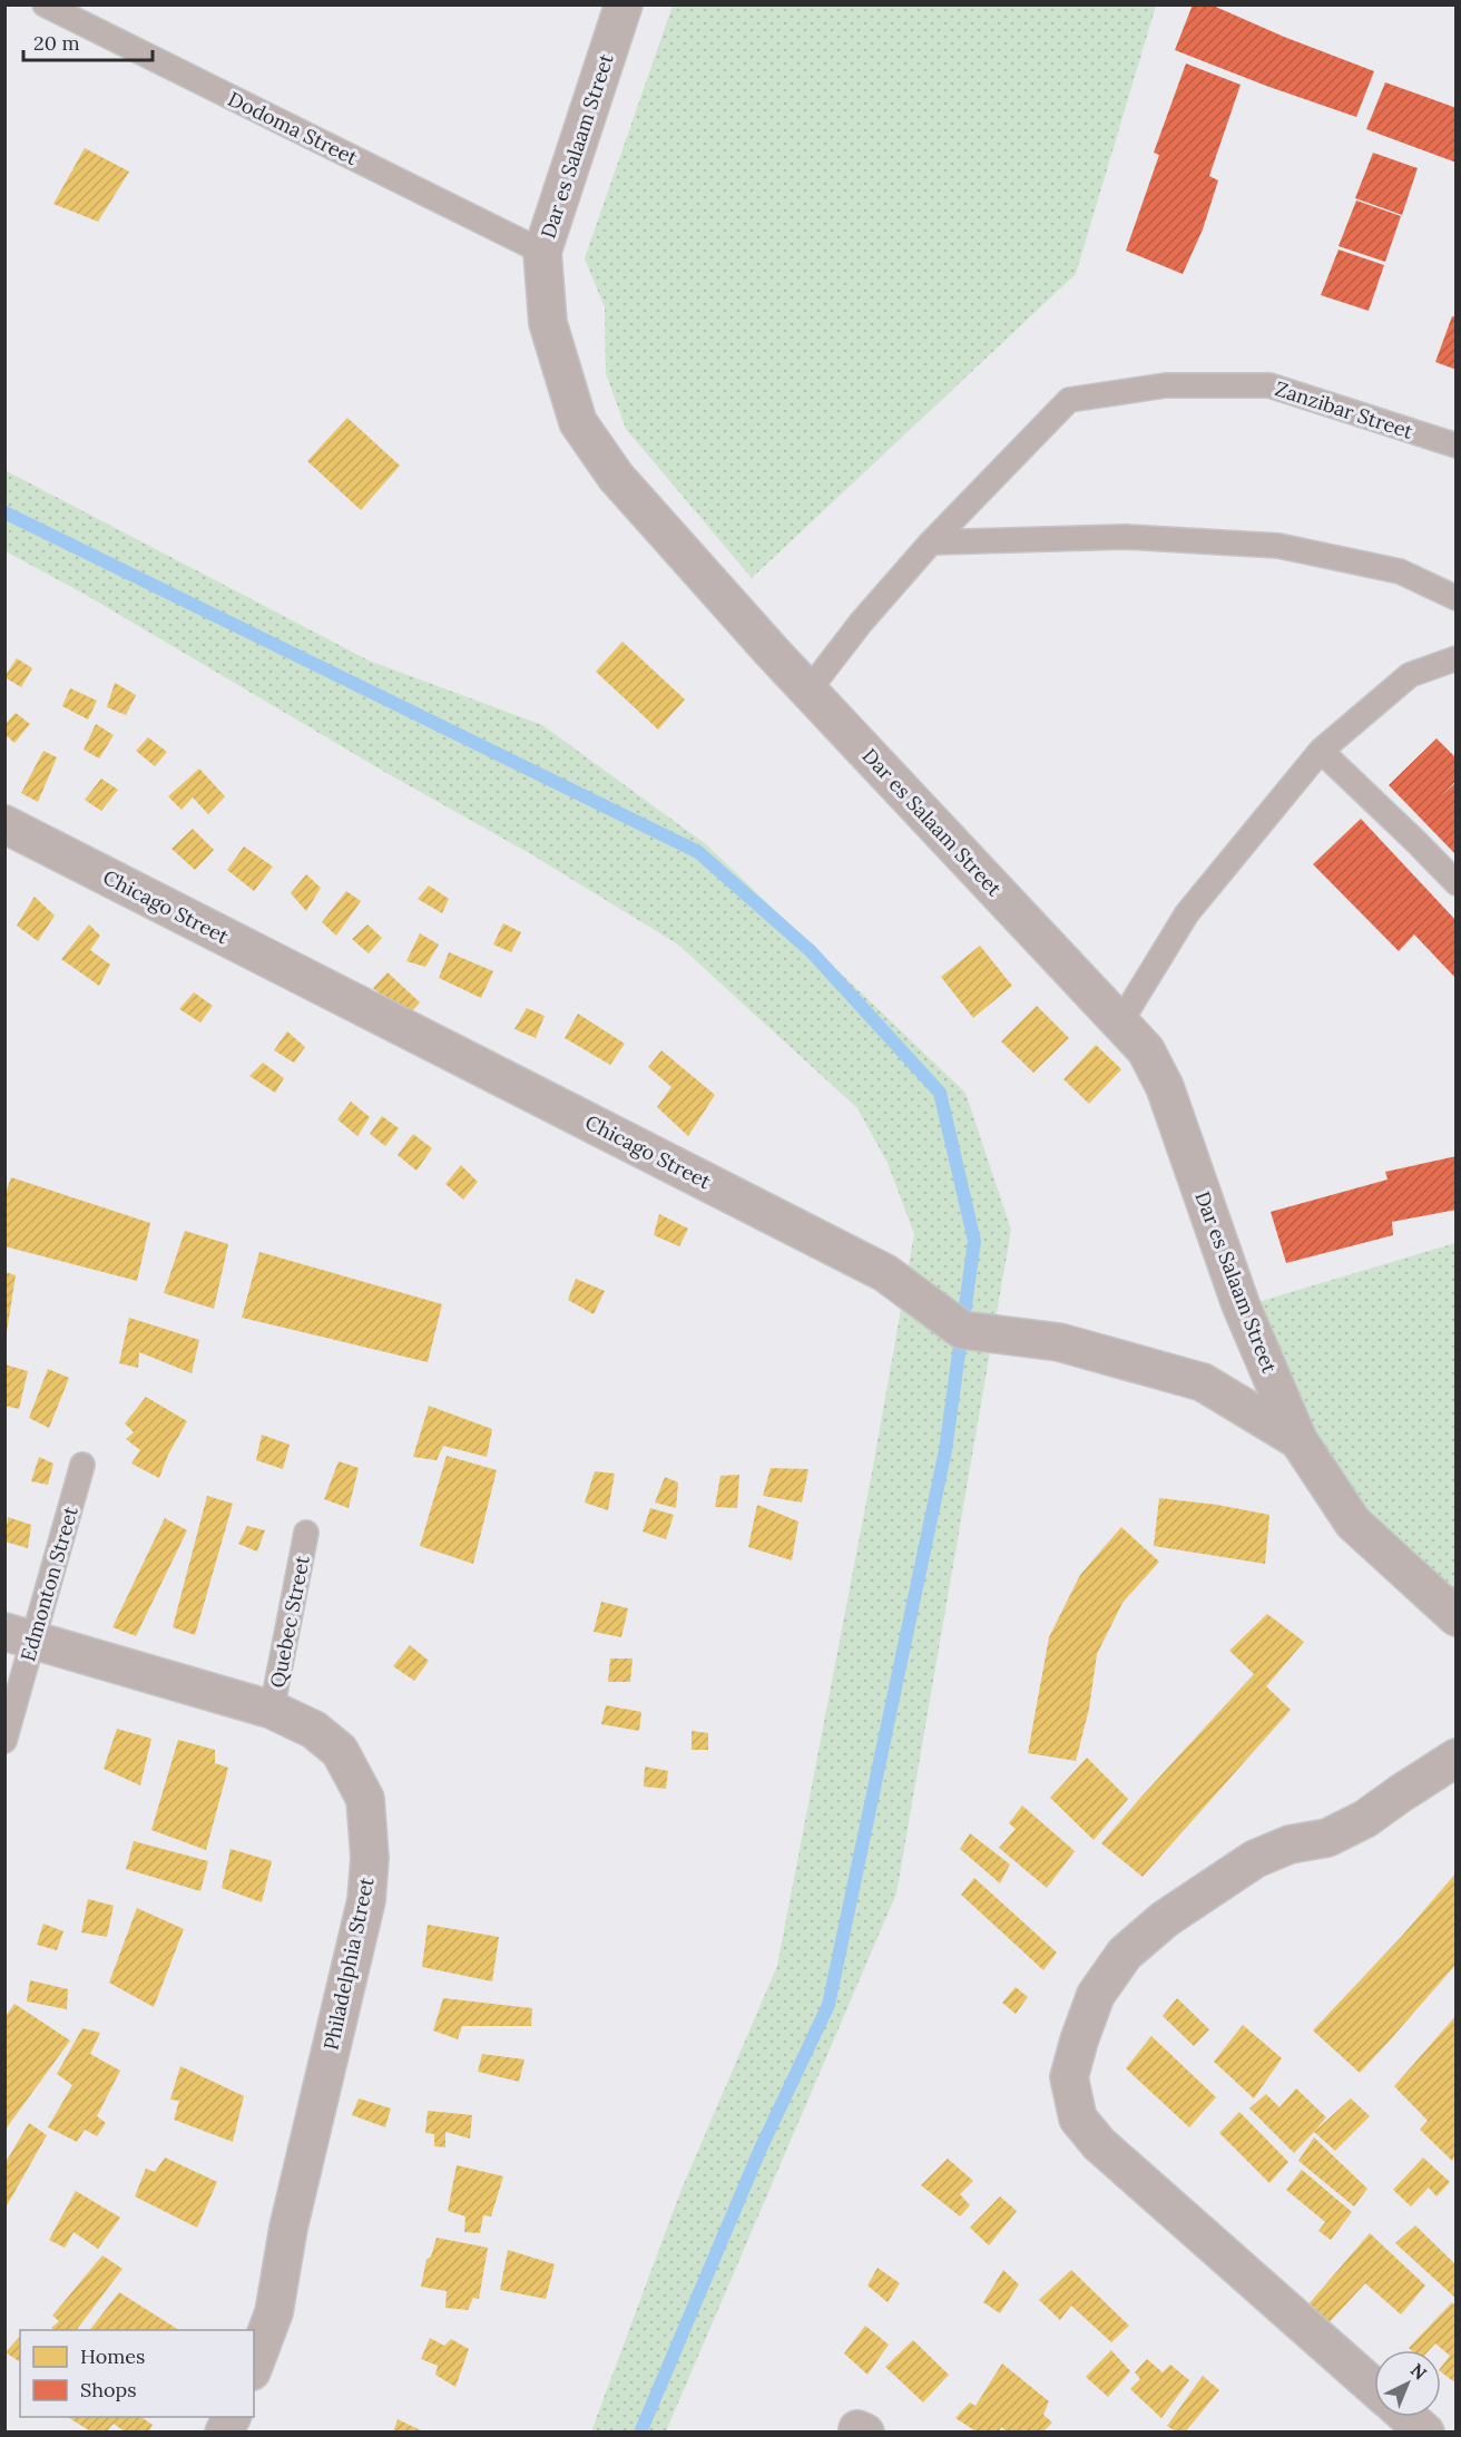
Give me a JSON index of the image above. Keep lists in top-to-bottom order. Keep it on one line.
{"streets":{"street":["Dar es Salaam Street","Chicago Street","Philadelphia Street"],"lane":["Dodoma Street","Zanzibar Street","Edmonton Street","Quebec Street"]},"crossings":[["Dodoma Street","Dar es Salaam Street"],["Dar es Salaam Street","Zanzibar Street"],["Dar es Salaam Street","Chicago Street"],["Edmonton Street","Philadelphia Street"],["Quebec Street","Philadelphia Street"]],"legend":["Homes","Shops"],"scale_bar":"20 m","north":"top right"}
